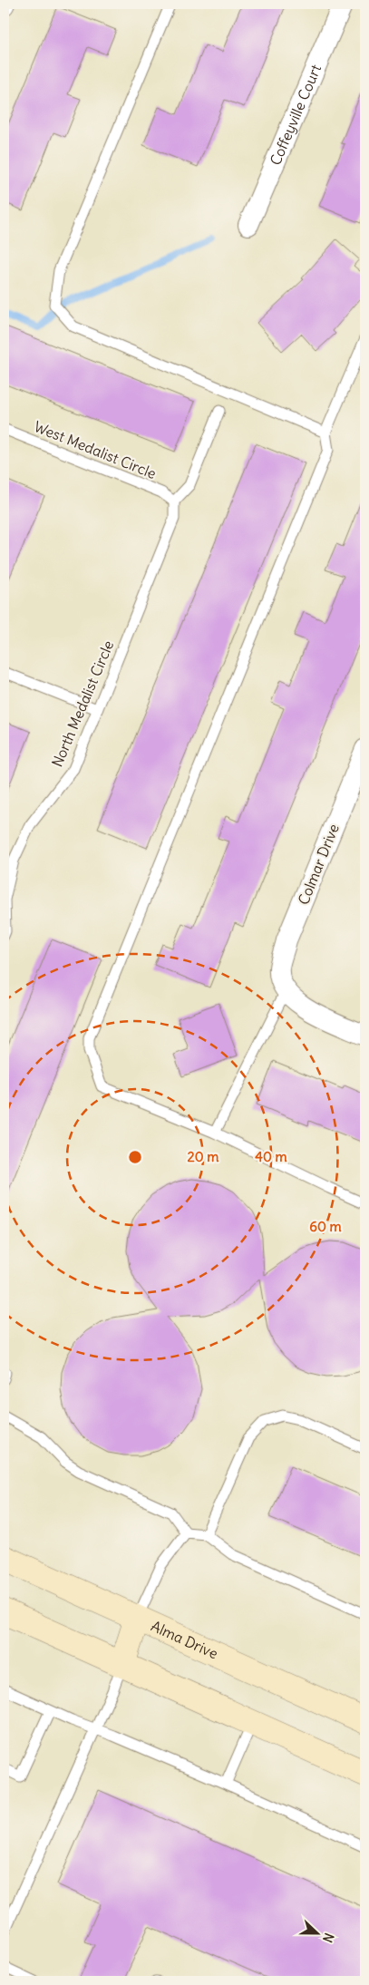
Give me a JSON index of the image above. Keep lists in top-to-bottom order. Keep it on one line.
{"streets":{"main road":["Alma Drive"],"street":["Coffeyville Court","Colmar Drive"],"lane":["West Medalist Circle","North Medalist Circle"]},"crossings":[["West Medalist Circle","North Medalist Circle"]],"north":"right","rings":["20 m","40 m","60 m"]}
